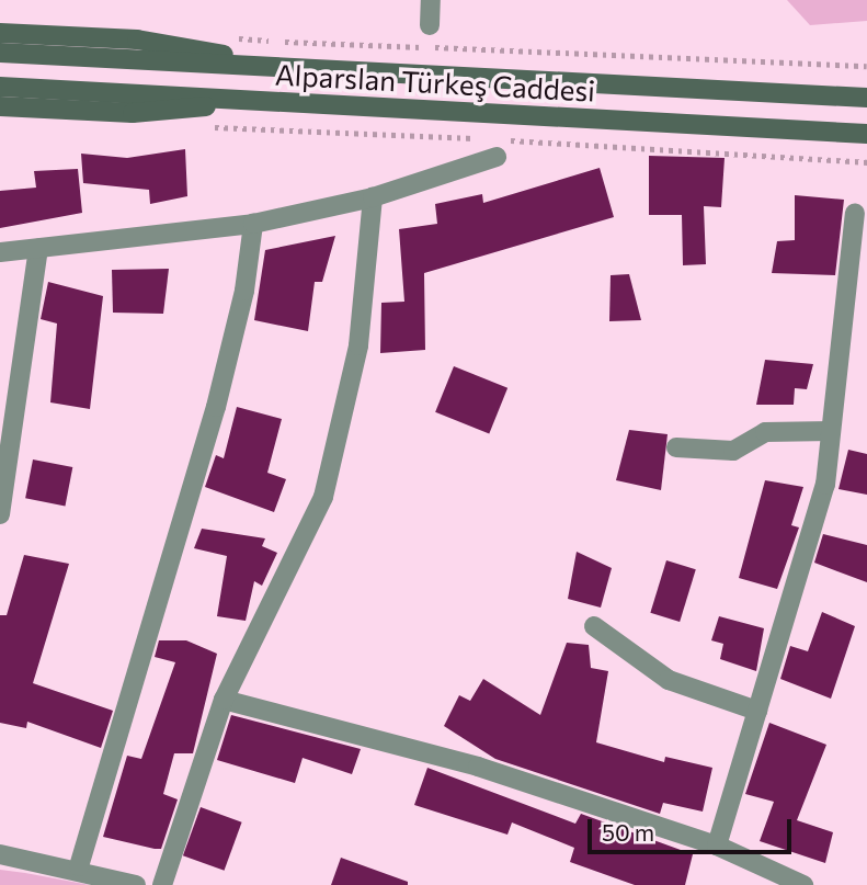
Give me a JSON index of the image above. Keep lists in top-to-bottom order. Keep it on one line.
{"streets":{"main road":["Alparslan Türkeş Caddesi"]},"scale_bar":"50 m"}
